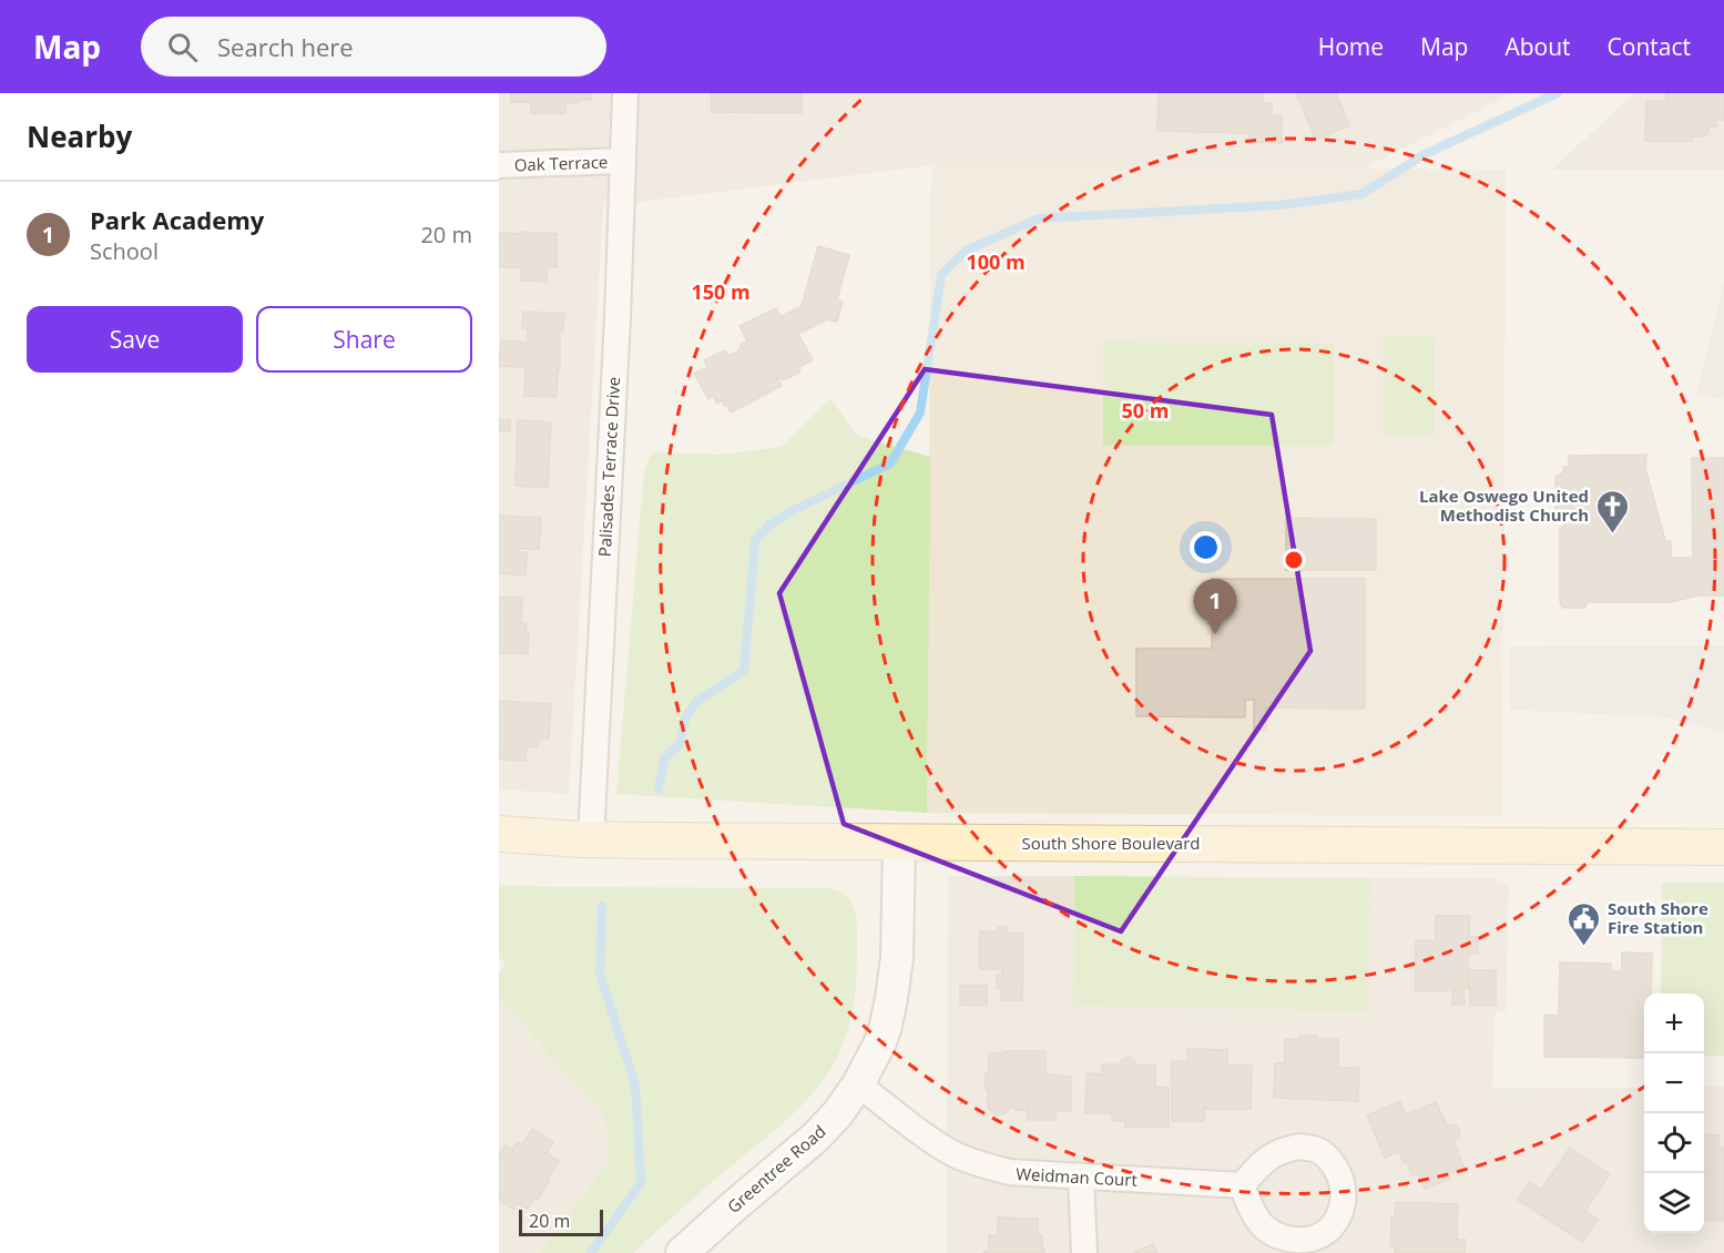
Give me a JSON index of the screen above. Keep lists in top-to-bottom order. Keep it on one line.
{"streets":{"main road":["South Shore Boulevard"],"street":["Oak Terrace","Palisades Terrace Drive","Greentree Road","Weidman Court"]},"crossings":[["Oak Terrace","Palisades Terrace Drive"],["Palisades Terrace Drive","South Shore Boulevard"],["South Shore Boulevard","Greentree Road"],["Greentree Road","Weidman Court"]],"places":{"church":["Lake Oswego United Methodist Church"],"public building":["South Shore Fire Station"]},"scale_bar":"20 m","page":{"header":"Map","search":"Search here","nav":["Home","Map","About","Contact"],"heading":"Nearby","list":[{"mark":"1","name":"Park Academy","note":"School","value":"20 m"}],"buttons":["Save","Share"],"pins":"1","map_buttons":["+","−"],"scale":"20 m"},"rings":["100 m","150 m","50 m"]}
